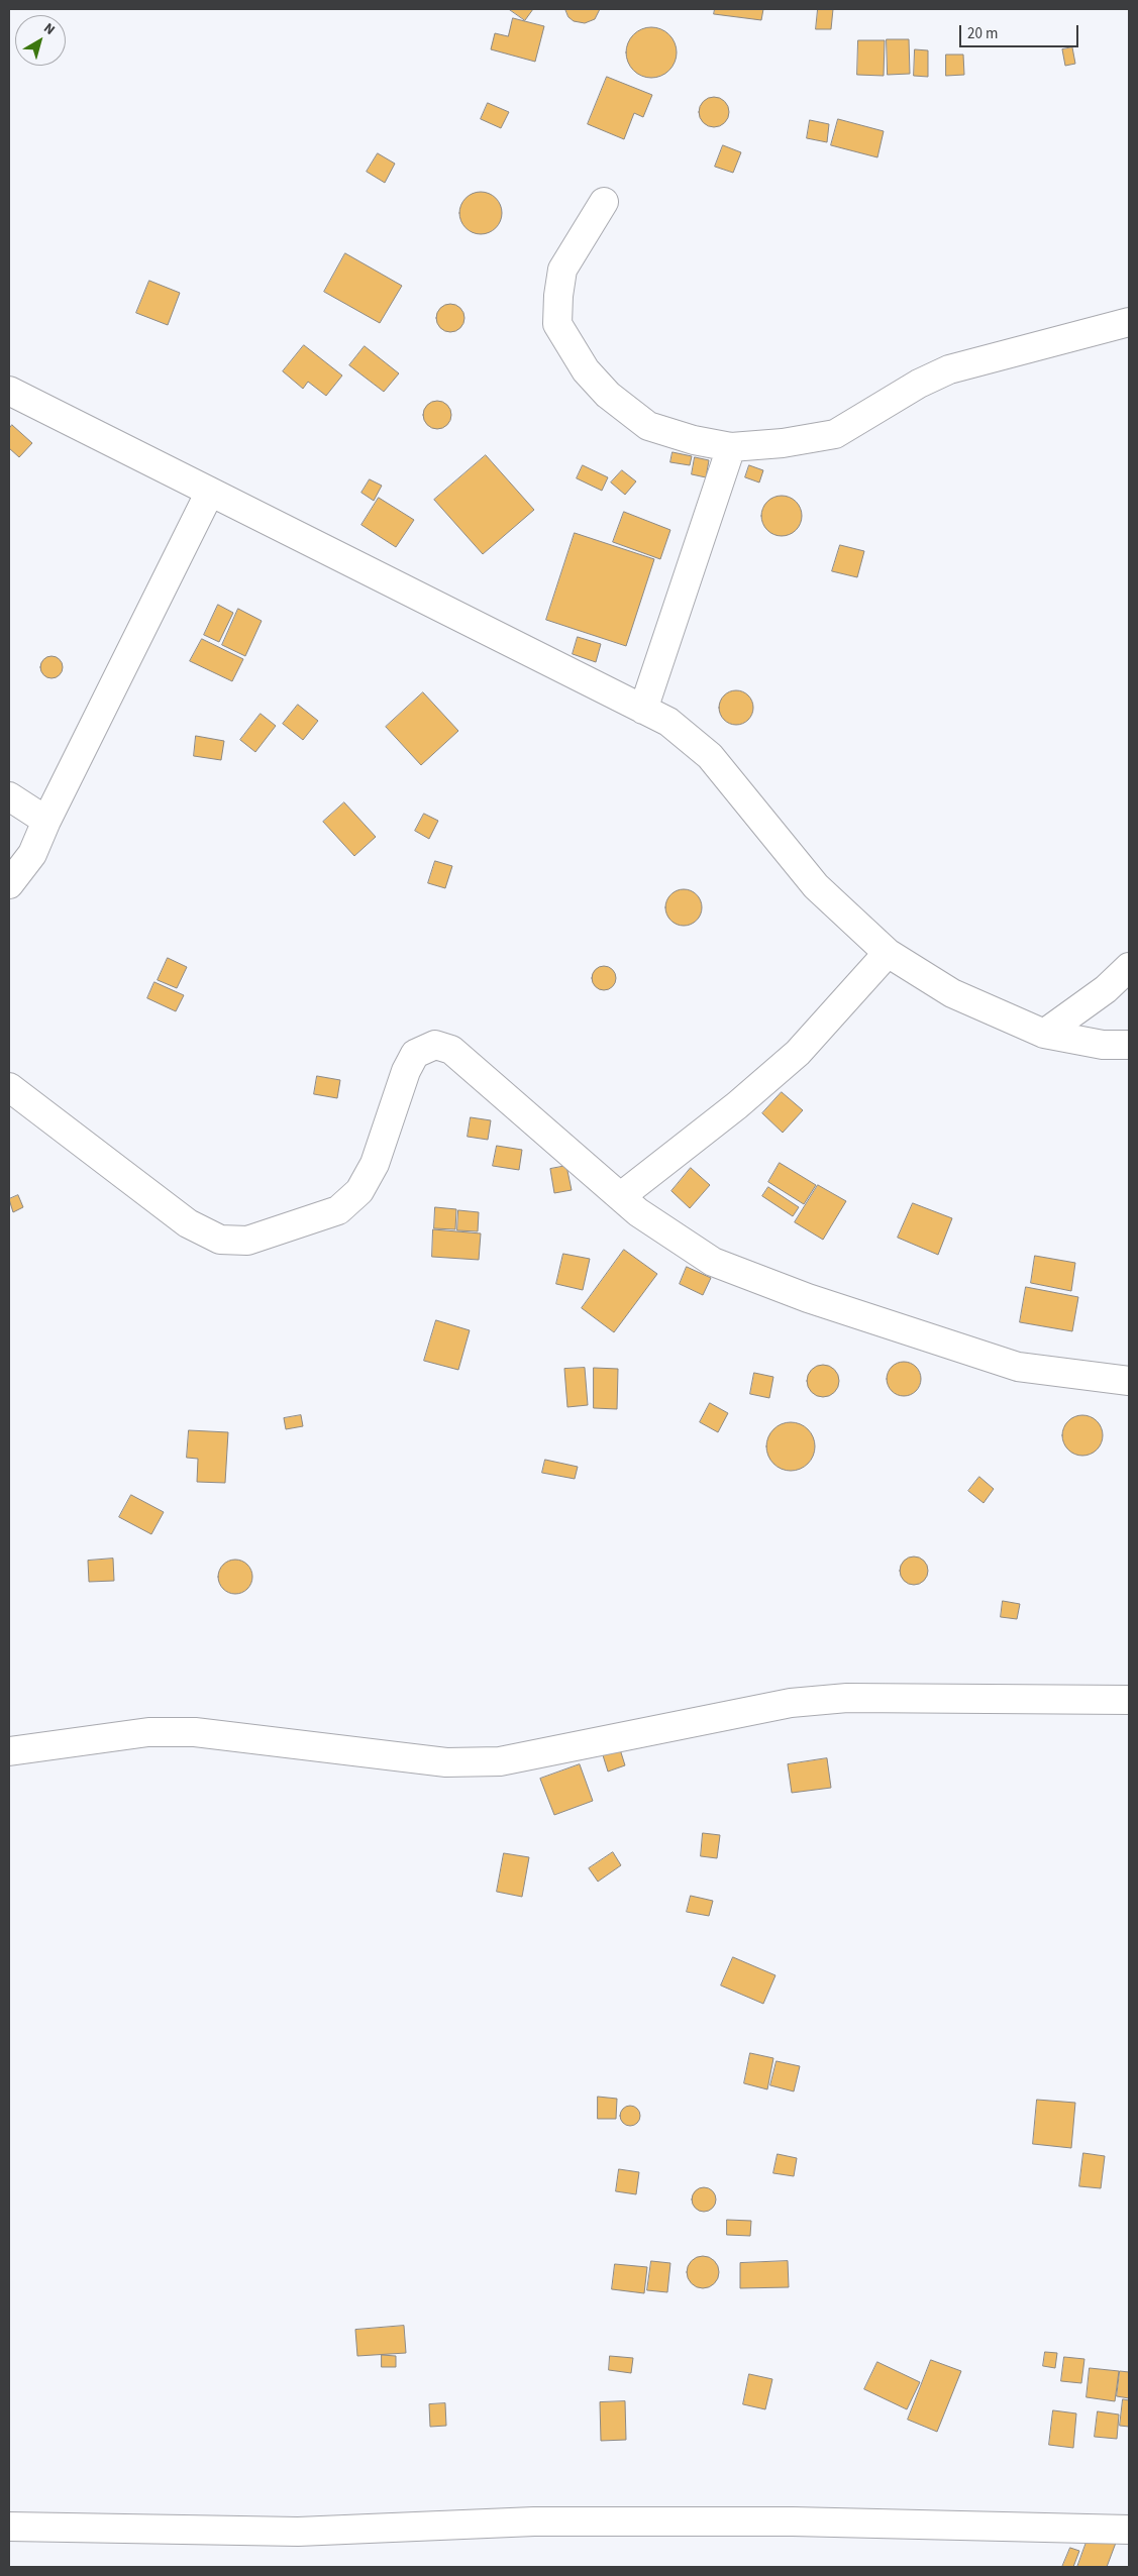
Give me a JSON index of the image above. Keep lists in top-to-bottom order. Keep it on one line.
{"scale_bar":"20 m","north":"top right"}
